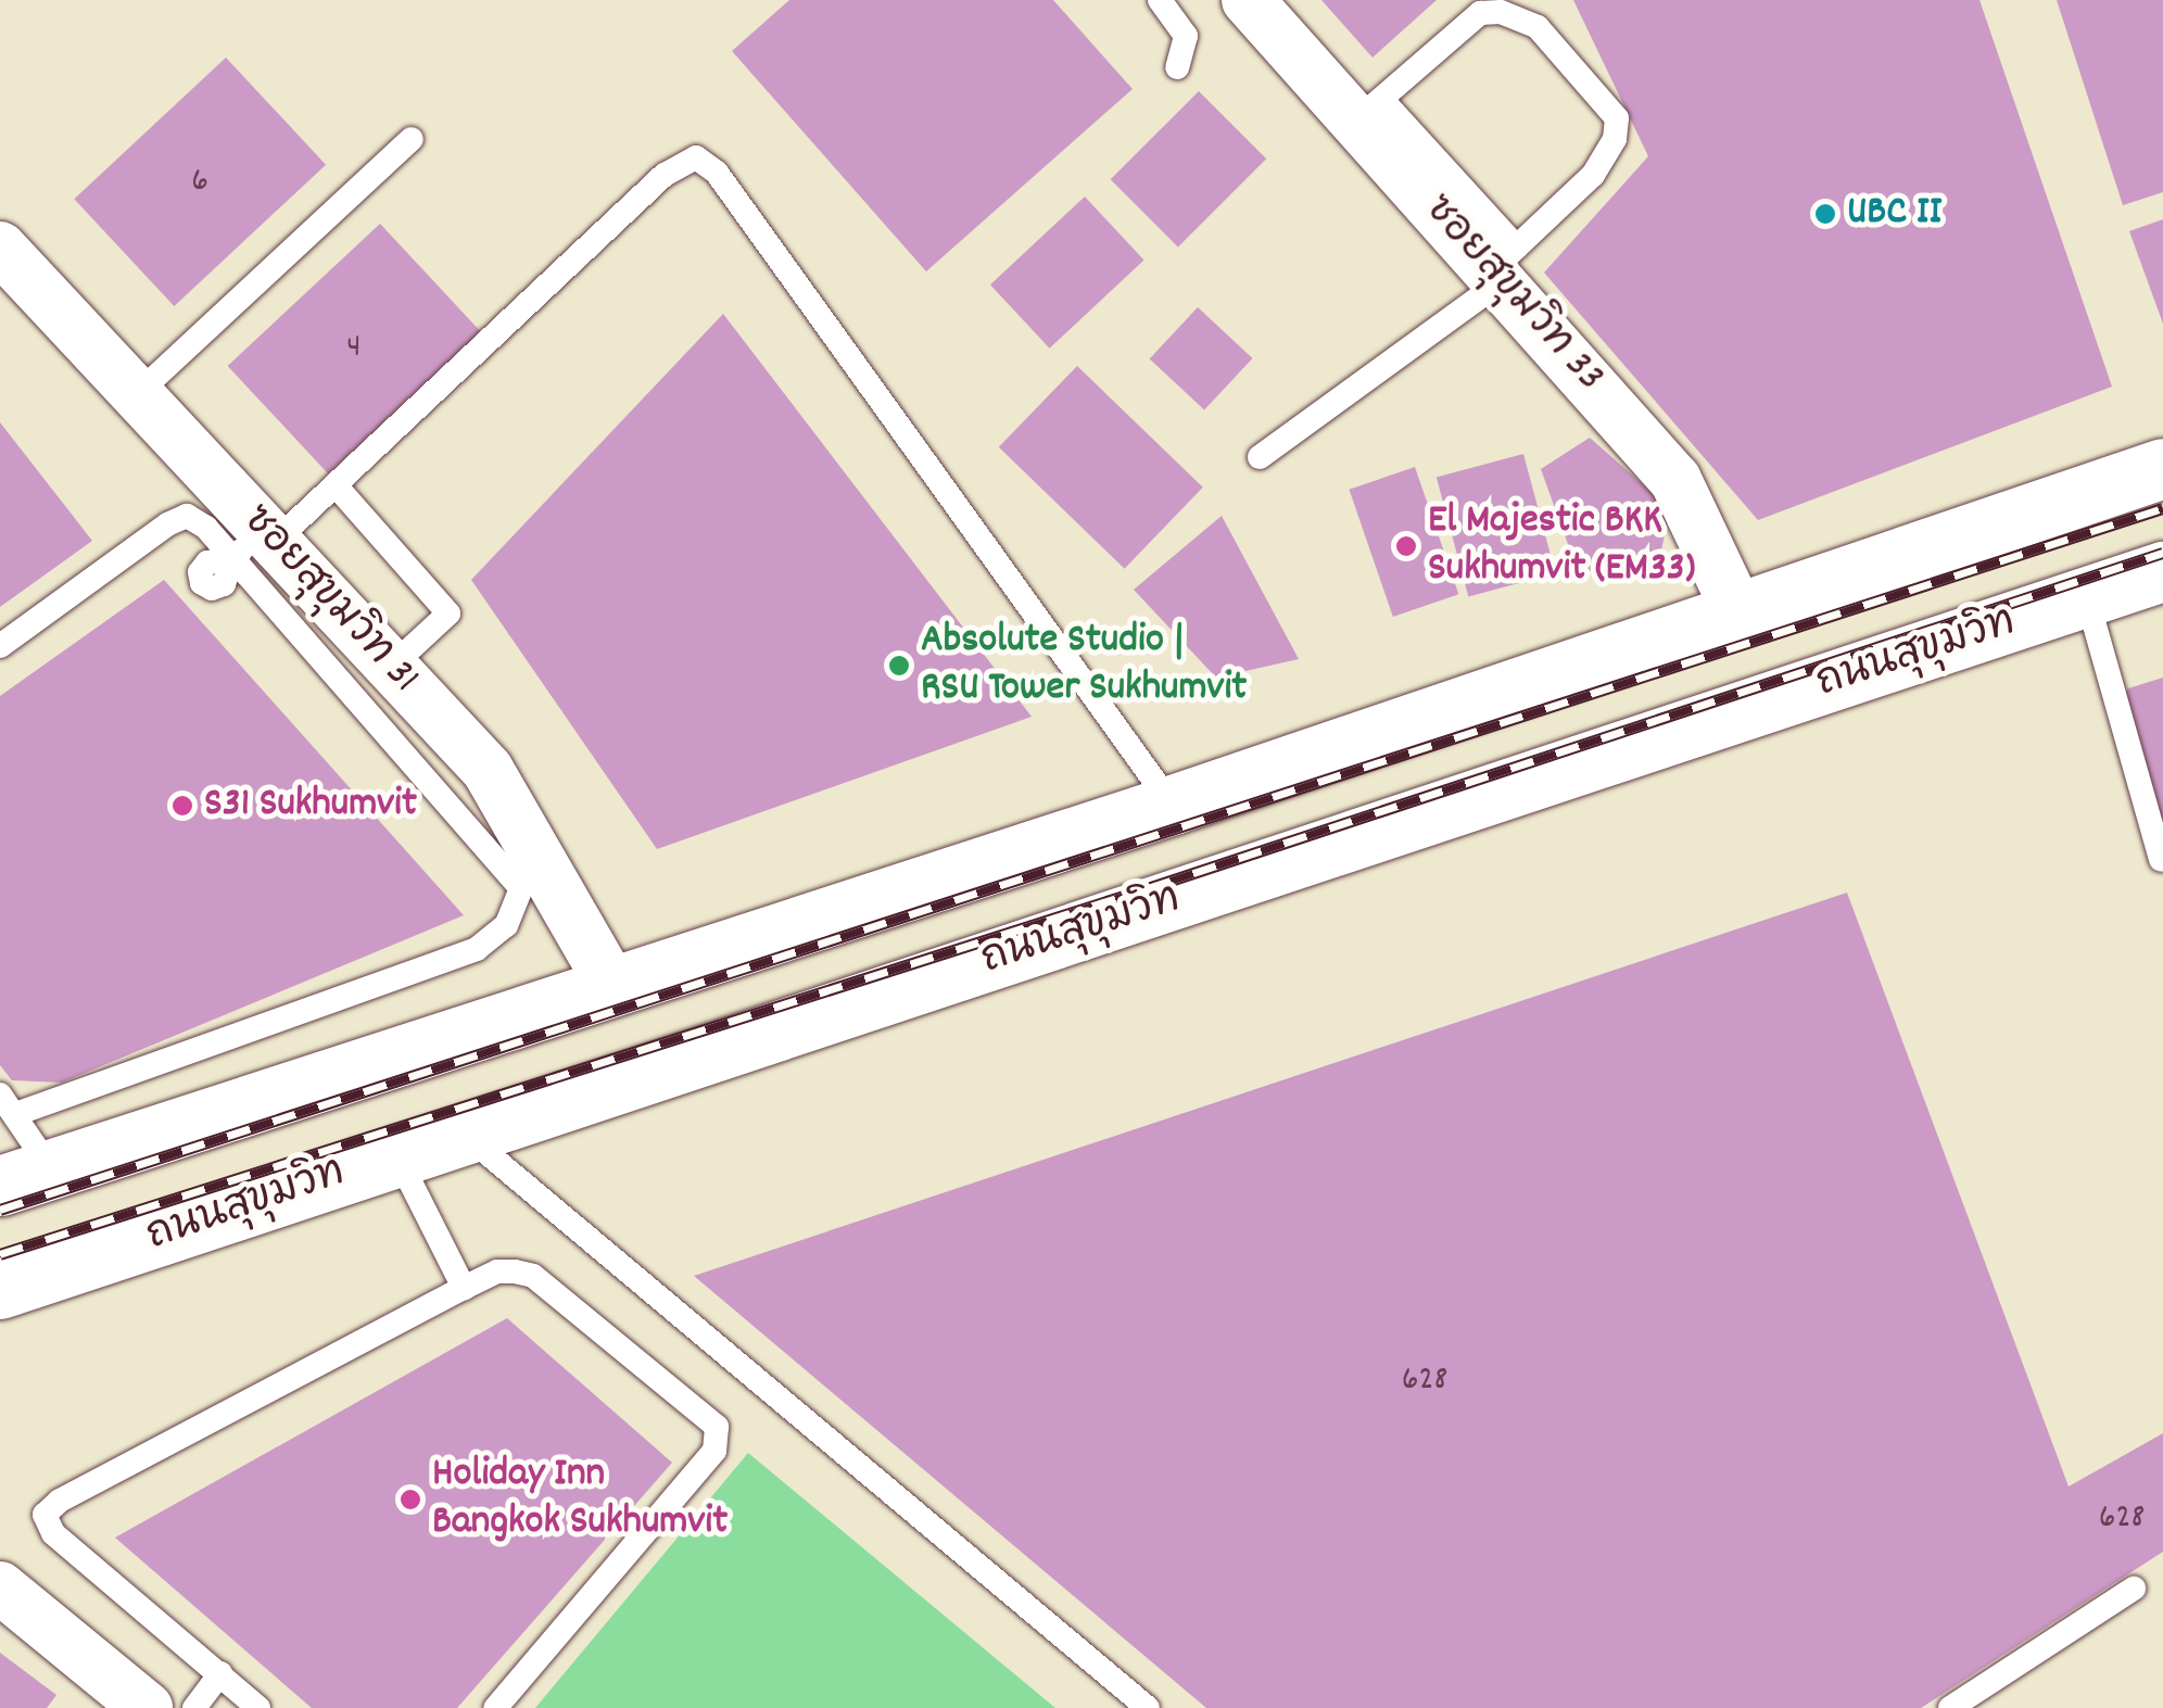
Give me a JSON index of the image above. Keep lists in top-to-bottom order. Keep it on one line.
{"streets":{"main road":["ถนนสุขุมวิท"],"street":["ซอยสุขุมวิท 33","ซอยสุขุมวิท 31"]},"places":["UBC II","El Majestic BKK Sukhumvit (EM33)","Absolute Studio | RSU Tower Sukhumvit","S31 Sukhumvit","Holiday Inn Bangkok Sukhumvit"],"house_numbers":["6","4","628","628"]}
